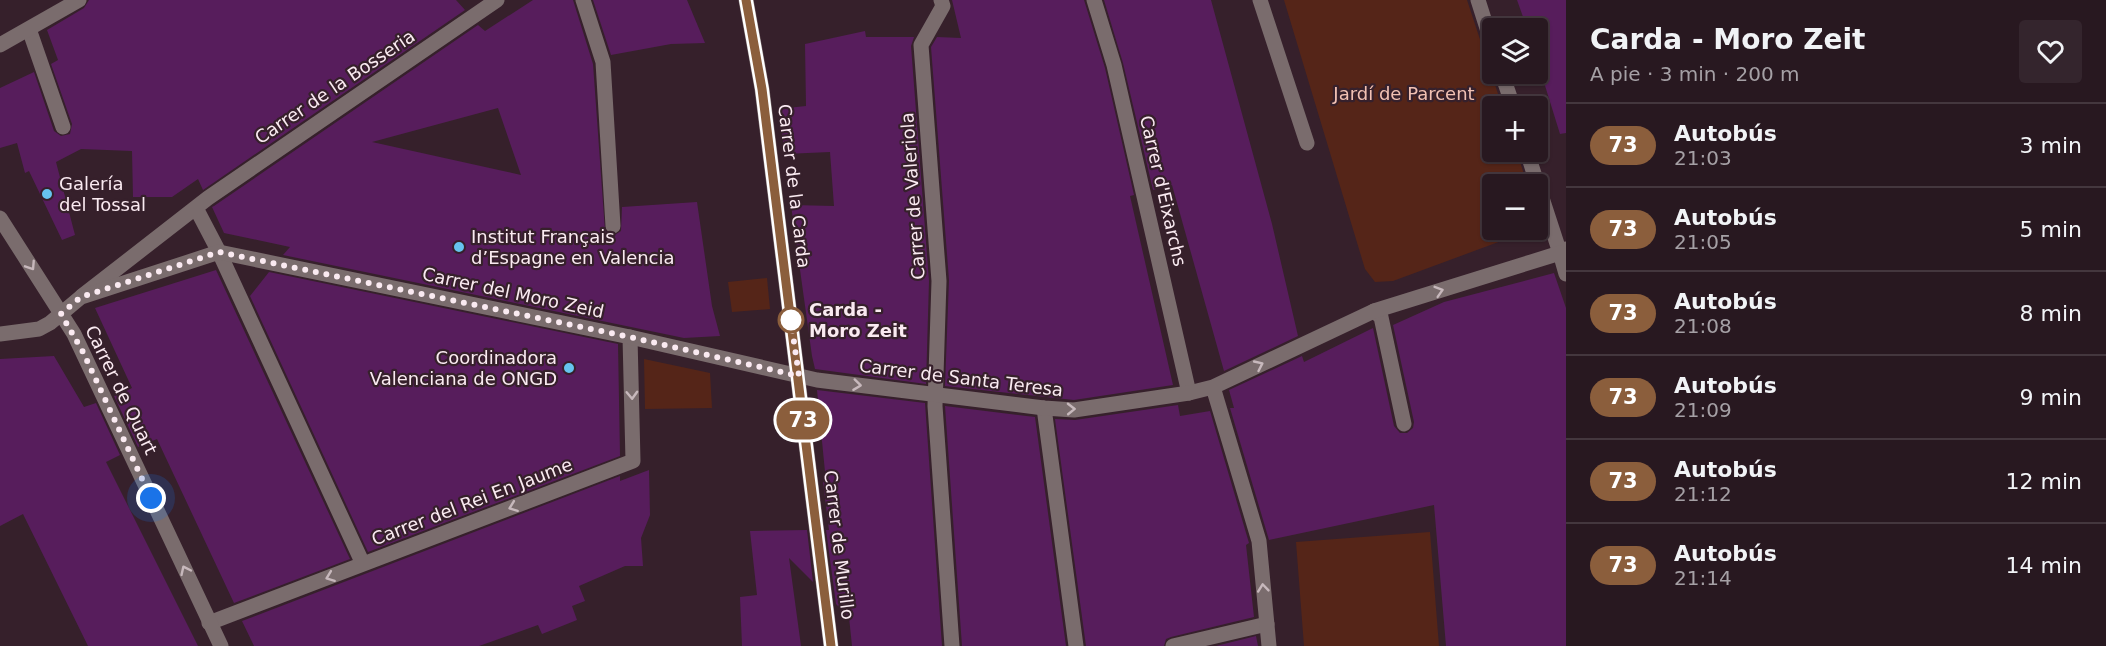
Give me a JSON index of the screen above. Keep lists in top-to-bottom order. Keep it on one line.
{"streets":{"street":["Carrer de la Bosseria","Carrer de la Carda","Carrer d'Eixarchs","Carrer de Valeriola","Carrer del Moro Zeid","Carrer de Santa Teresa","Carrer de Quart","Carrer del Rei En Jaume","Carrer de Murillo"]},"crossings":[["Carrer de la Bosseria","Carrer de Quart"],["Carrer de la Carda","Carrer del Moro Zeid"],["Carrer de la Carda","Carrer de Santa Teresa"],["Carrer de la Carda","Carrer de Murillo"],["Carrer d'Eixarchs","Carrer de Santa Teresa"],["Carrer de Valeriola","Carrer de Santa Teresa"],["Carrer del Moro Zeid","Carrer de Santa Teresa"],["Carrer del Moro Zeid","Carrer del Rei En Jaume"],["Carrer del Moro Zeid","Carrer de Murillo"],["Carrer de Santa Teresa","Carrer de Murillo"],["Carrer de Quart","Carrer del Rei En Jaume"]],"one_way":["Carrer de Santa Teresa","Carrer del Rei En Jaume"],"parks":["Jardí de Parcent"],"places":["Galería del Tossal","Institut Français d’Espagne en Valencia","Carda - Moro Zeit","Coordinadora Valenciana de ONGD"],"lines":["bus line 73"],"page":{"on_map":"73","heading":["Carda - Moro Zeit","A pie · 3 min · 200 m"],"map_buttons":["+","−"],"list":[{"mark":"73","name":"Autobús","note":"21:03","value":"3 min"},{"mark":"73","name":"Autobús","note":"21:05","value":"5 min"},{"mark":"73","name":"Autobús","note":"21:08","value":"8 min"},{"mark":"73","name":"Autobús","note":"21:09","value":"9 min"},{"mark":"73","name":"Autobús","note":"21:12","value":"12 min"},{"mark":"73","name":"Autobús","note":"21:14","value":"14 min"}]}}
